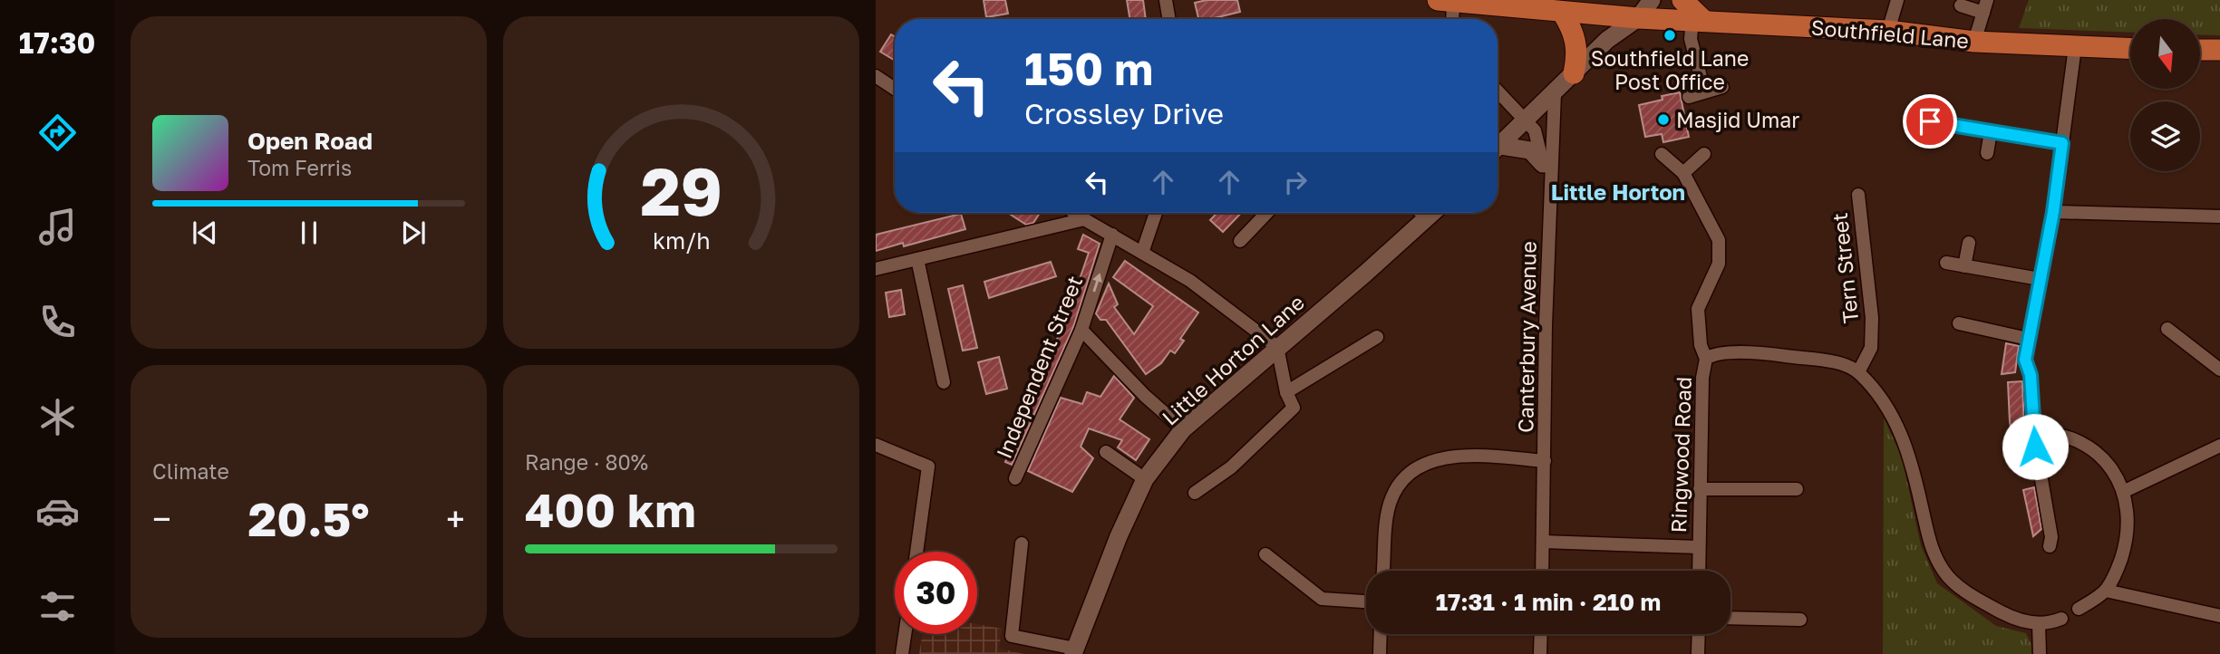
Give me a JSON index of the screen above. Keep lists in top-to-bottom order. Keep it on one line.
{"streets":{"main road":["Southfield Lane"],"street":["Tern Street","Canterbury Avenue","Little Horton Lane","Independent Street","Ringwood Road"]},"crossings":[["Tern Street","Ringwood Road"]],"one_way":["Independent Street"],"districts":["Little Horton"],"places":["Southfield Lane Post Office","Masjid Umar"],"north":"bottom","page":{"tabs":"17:30","turn":["150 m","Crossley Drive"],"song":["Open Road","Tom Ferris"],"tile":["Climate",["Range · 80%","400 km"]],"heat":["−","20.5°","+"],"limit":"30","trip":"17:31 · 1 min · 210 m","gauge":["29","km/h"]}}
